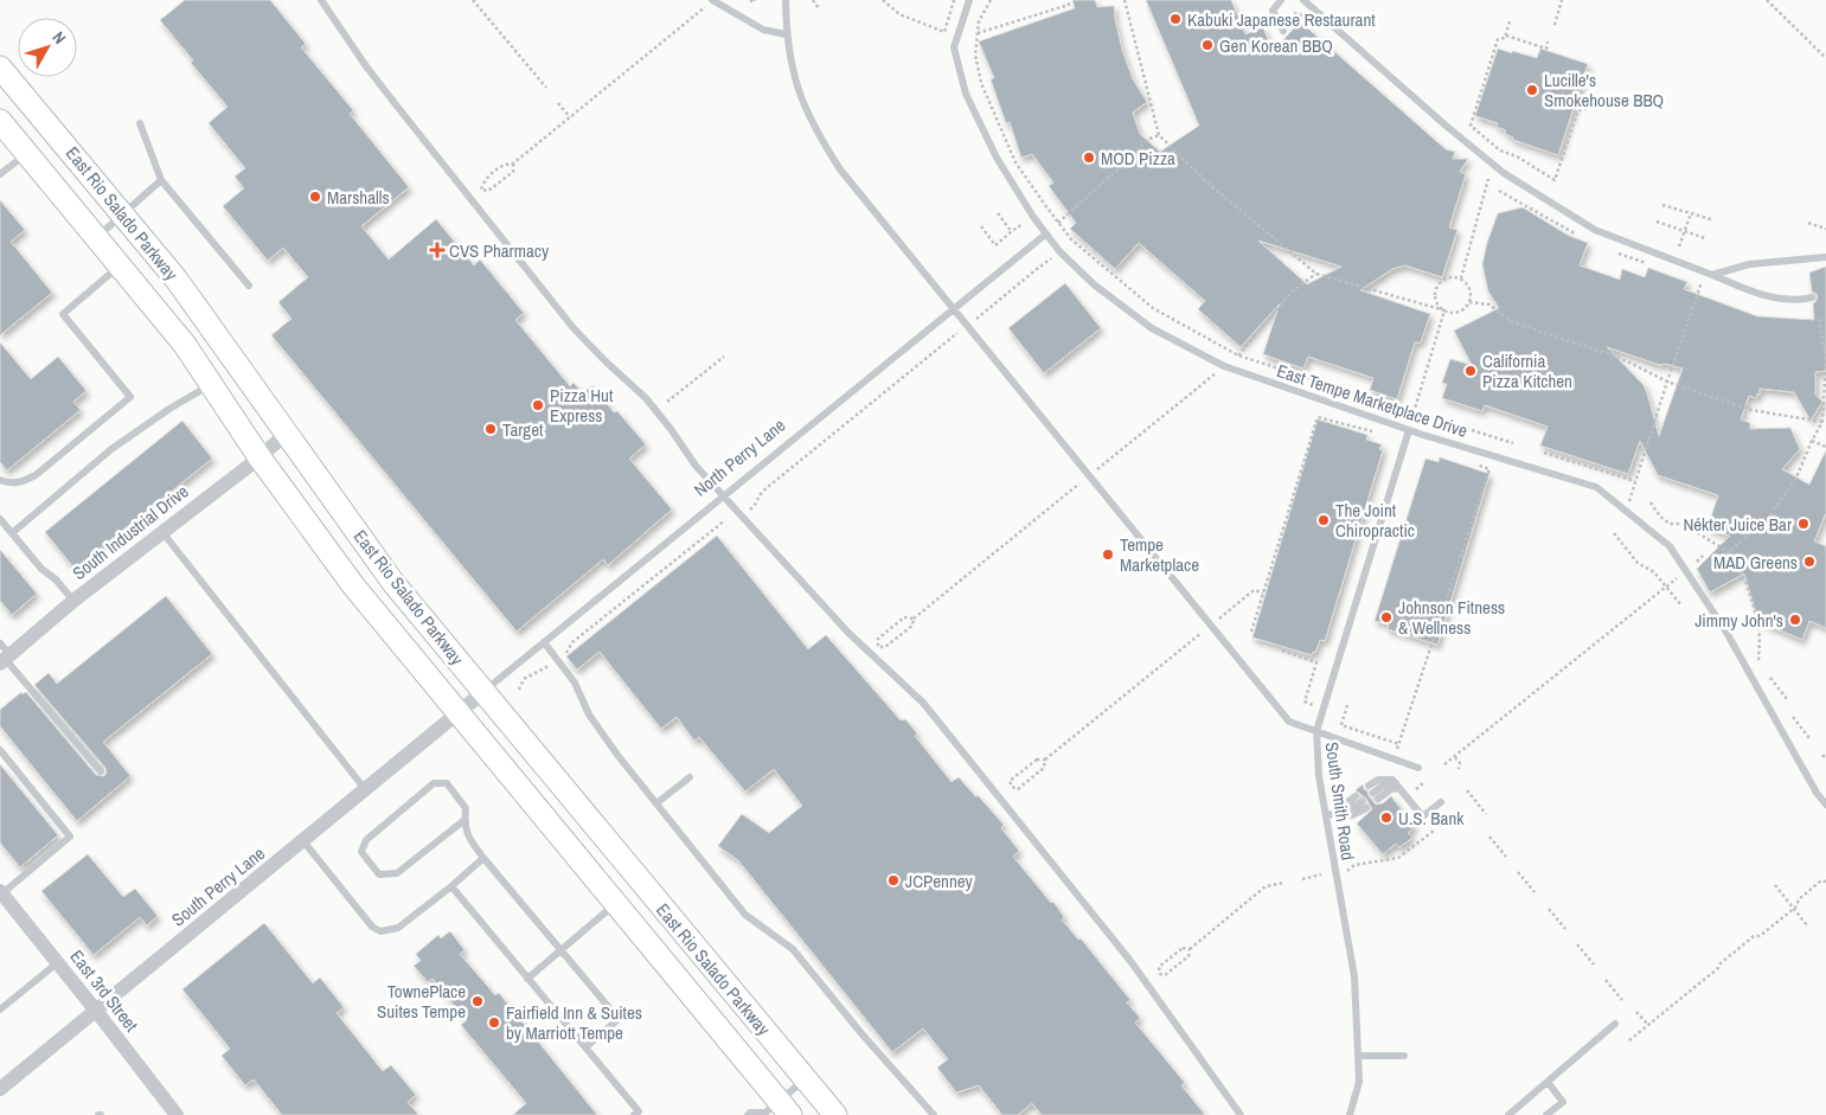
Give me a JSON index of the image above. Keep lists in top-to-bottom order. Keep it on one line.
{"streets":{"main road":["East Rio Salado Parkway"],"street":["North Perry Lane","South Industrial Drive","South Perry Lane","East 3rd Street"],"lane":["East Tempe Marketplace Drive","South Smith Road"]},"crossings":[["East Rio Salado Parkway","North Perry Lane"],["East Rio Salado Parkway","South Industrial Drive"],["East Rio Salado Parkway","South Perry Lane"],["East Tempe Marketplace Drive","North Perry Lane"],["East Tempe Marketplace Drive","South Smith Road"],["North Perry Lane","South Perry Lane"],["South Perry Lane","East 3rd Street"]],"places":{"other":["Kabuki Japanese Restaurant","Gen Korean BBQ","Lucille's Smokehouse BBQ","MOD Pizza","Marshalls","California Pizza Kitchen","Pizza Hut Express","Target","The Joint Chiropractic","Nékter Juice Bar","Tempe Marketplace","MAD Greens","Johnson Fitness & Wellness","Jimmy John's","U.S. Bank","JCPenney","TownePlace Suites Tempe","Fairfield Inn & Suites by Marriott Tempe"],"health":["CVS Pharmacy"]},"north":"top right"}
